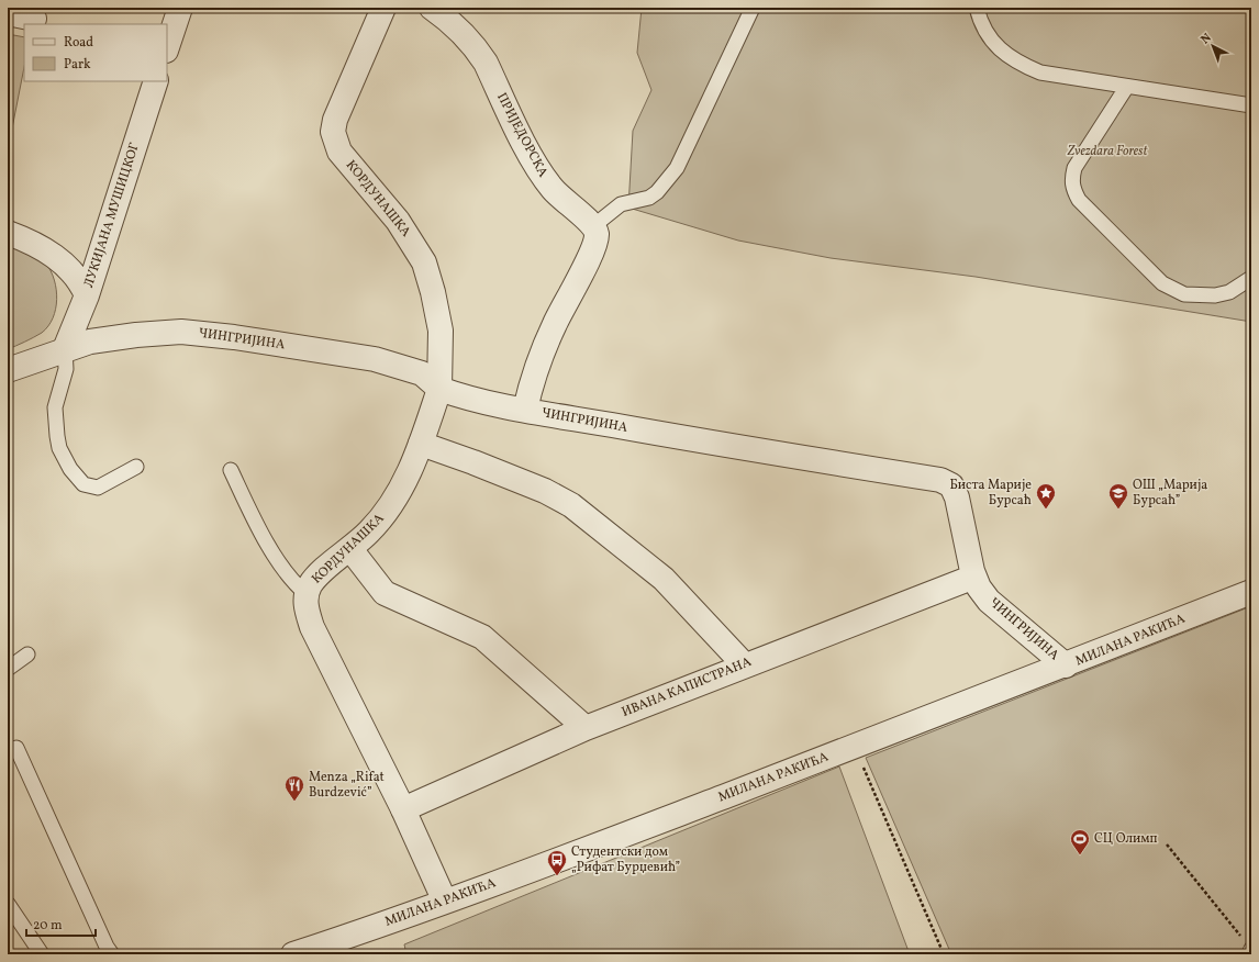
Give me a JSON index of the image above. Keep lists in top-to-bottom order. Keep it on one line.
{"streets":{"street":["ПРИЈЕДОРСКА","КОРДУНАШКА","ЛУКИЈАНА МУШИЦКОГ","ЧИНГРИЈИНА","МИЛАНА РАКИЋА","ИВАНА КАПИСТРАНА"]},"crossings":[["КОРДУНАШКА","ЧИНГРИЈИНА"],["КОРДУНАШКА","МИЛАНА РАКИЋА"],["КОРДУНАШКА","ИВАНА КАПИСТРАНА"],["ЛУКИЈАНА МУШИЦКОГ","ЧИНГРИЈИНА"],["ЧИНГРИЈИНА","МИЛАНА РАКИЋА"],["ЧИНГРИЈИНА","ИВАНА КАПИСТРАНА"]],"parks":["Zvezdara Forest"],"places":{"place":["Биста Марије Бурсаћ"],"school or university":["ОШ „Марија Бурсаћ”"],"restaurant":["Menza „Rifat Burdzević”"],"sports":["СЦ Олимп"],"bus stop":["Студентски дом „Рифат Бурџевић”"]},"legend":["Road","Park"],"scale_bar":"20 m","north":"top left"}
